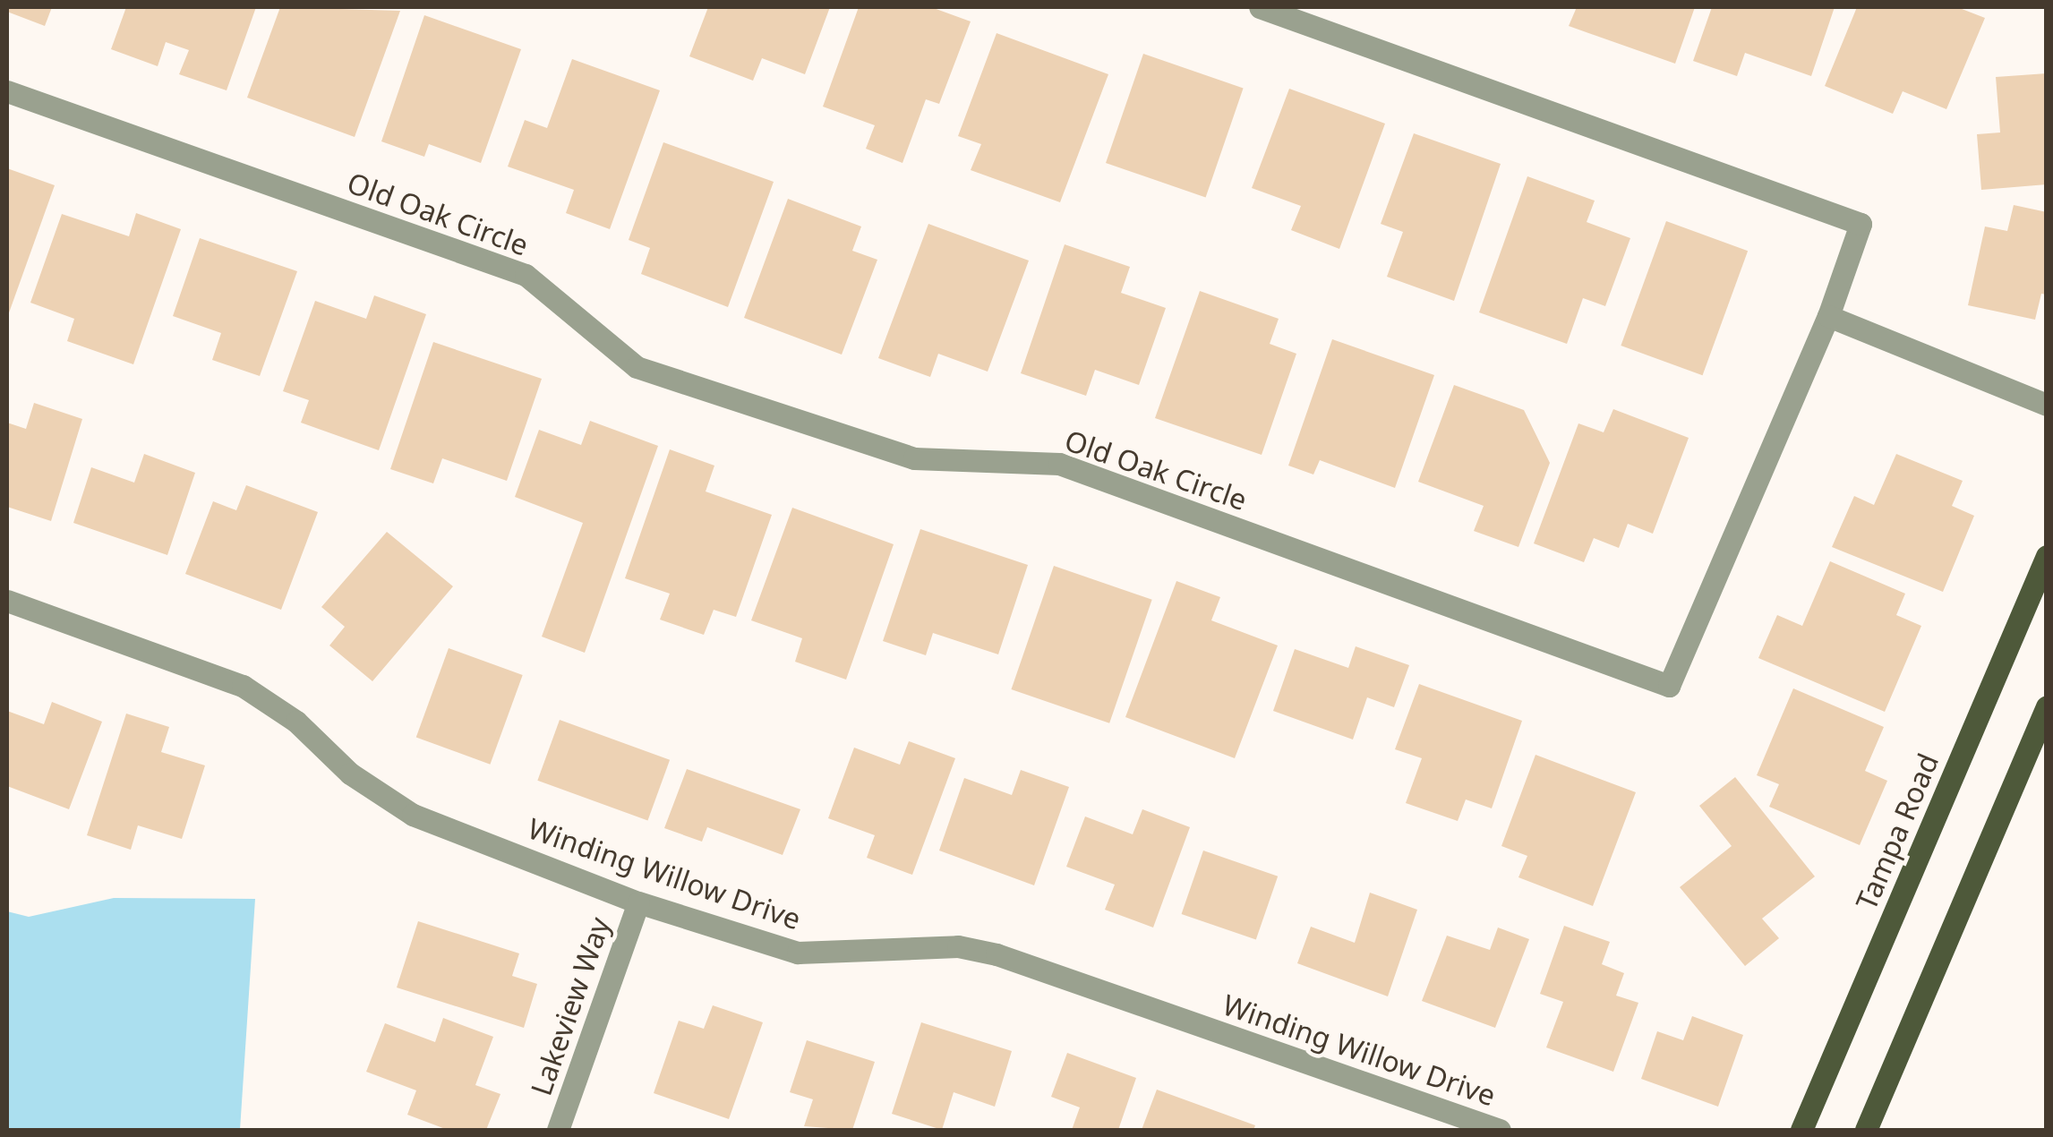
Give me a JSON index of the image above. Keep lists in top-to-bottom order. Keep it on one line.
{"streets":{"main road":["Tampa Road"],"street":["Old Oak Circle","Winding Willow Drive","Lakeview Way"]},"crossings":[["Winding Willow Drive","Lakeview Way"]]}
